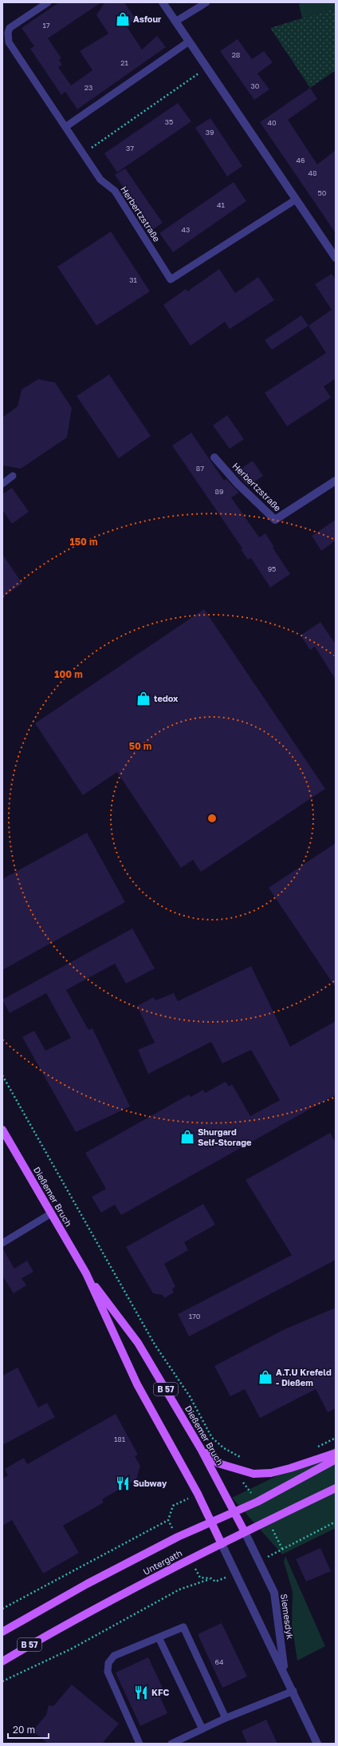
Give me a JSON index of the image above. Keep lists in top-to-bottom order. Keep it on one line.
{"streets":{"main road":["Dießemer Bruch","B 57","Untergath"],"street":["Herbertzstraße","Siemesdyk"]},"crossings":[["Dießemer Bruch","Untergath"],["Dießemer Bruch","Siemesdyk"],["Untergath","Siemesdyk"]],"places":{"shop":["Asfour","tedox","Shurgard Self-Storage","A.T.U Krefeld - Dießem"],"restaurant":["Subway","KFC"]},"house_numbers":["17","28","21","30","23","35","40","39","37","46","48","50","41","43","31","87","89","95","170","181","64"],"scale_bar":"20 m","rings":["150 m","100 m","50 m"]}
